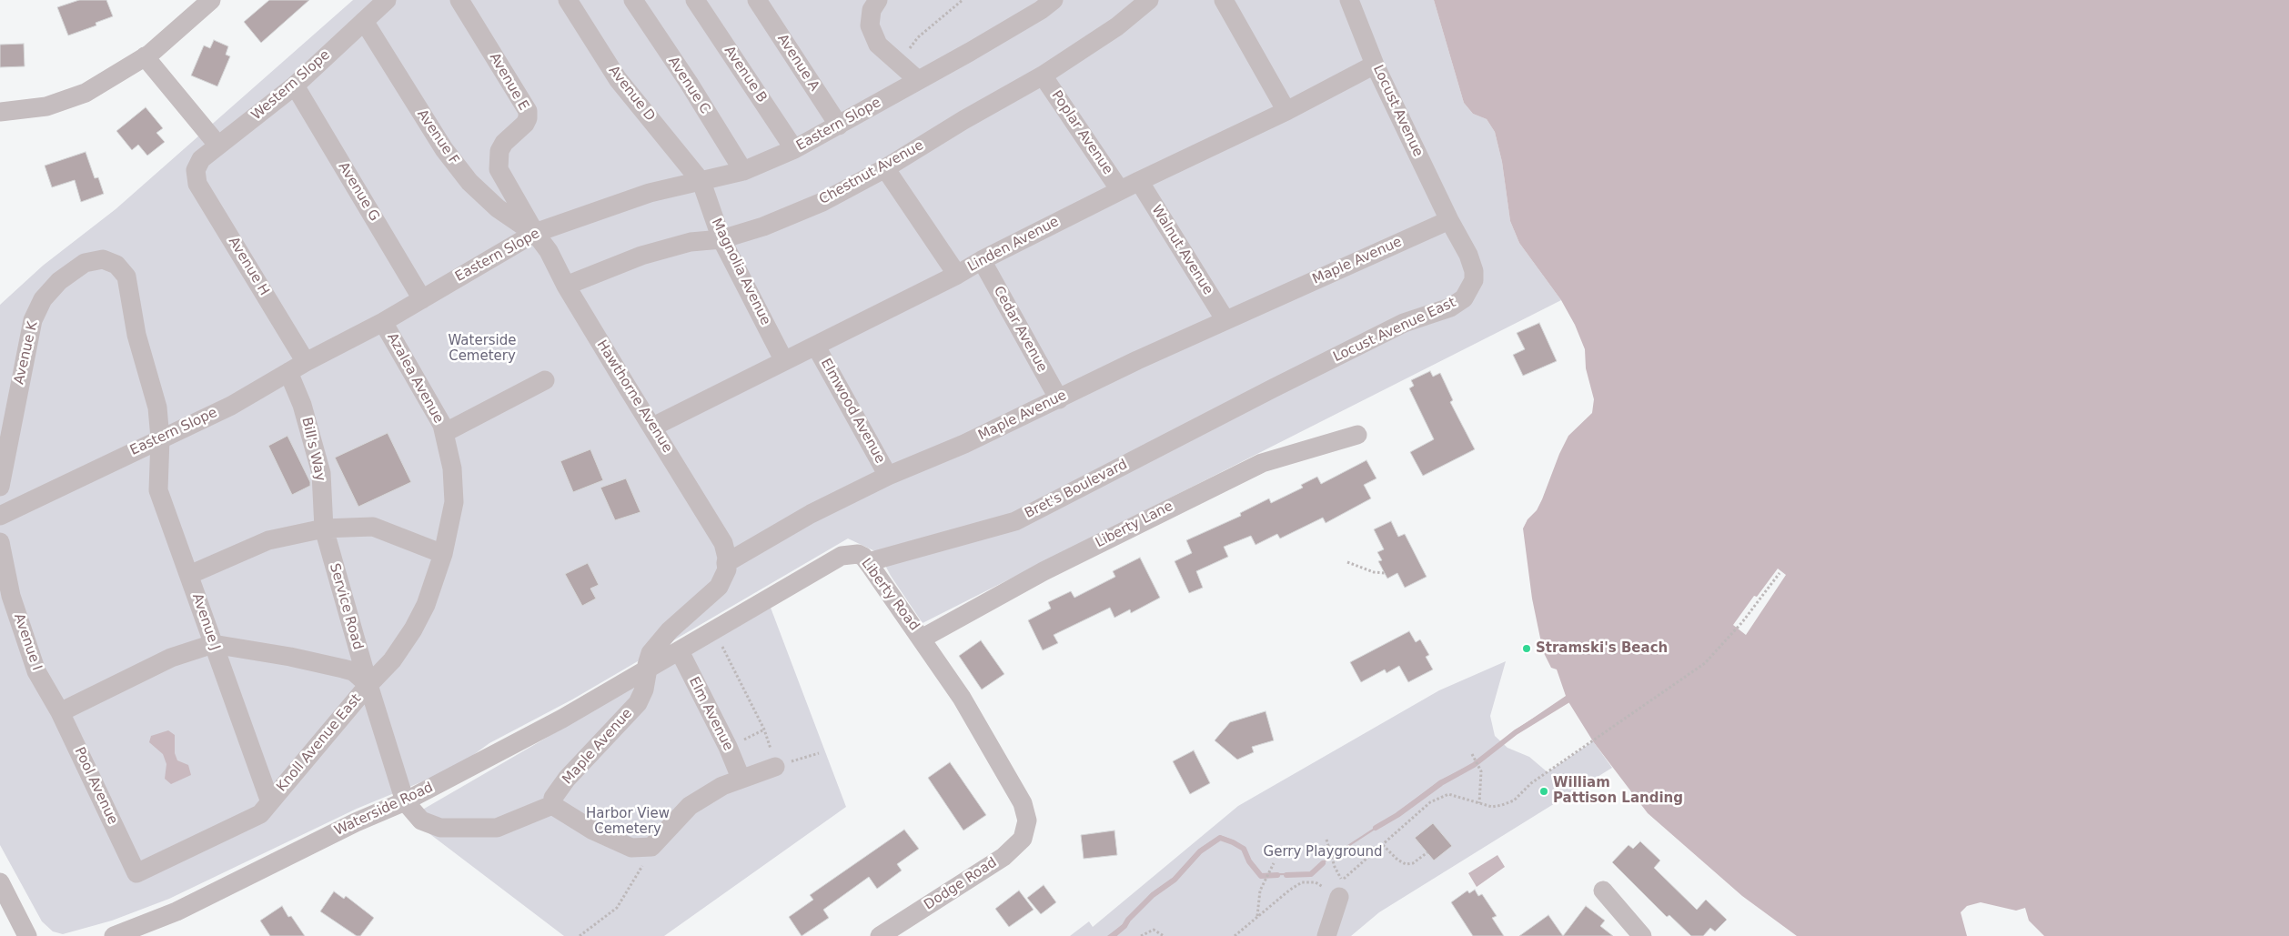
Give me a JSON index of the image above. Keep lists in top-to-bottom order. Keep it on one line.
{"streets":{"street":["Avenue A","Avenue B","Avenue E","Western Slope","Avenue C","Avenue D","Locust Avenue","Eastern Slope","Poplar Avenue","Avenue F","Chestnut Avenue","Avenue G","Linden Avenue","Walnut Avenue","Maple Avenue","Avenue H","Magnolia Avenue","Cedar Avenue","Locust Avenue East","Avenue K","Azalea Avenue","Hawthorne Avenue","Elmwood Avenue","Bill's Way","Bret's Boulevard","Liberty Lane","Liberty Road","Service Road","Avenue J","Avenue I","Elm Avenue","Knoll Avenue East","Pool Avenue","Waterside Road","Dodge Road"]},"crossings":[["Avenue A","Eastern Slope"],["Avenue B","Eastern Slope"],["Avenue E","Eastern Slope"],["Avenue E","Avenue F"],["Avenue E","Hawthorne Avenue"],["Western Slope","Avenue F"],["Western Slope","Avenue G"],["Western Slope","Avenue H"],["Avenue C","Eastern Slope"],["Avenue D","Eastern Slope"],["Avenue D","Magnolia Avenue"],["Locust Avenue","Linden Avenue"],["Locust Avenue","Maple Avenue"],["Locust Avenue","Locust Avenue East"],["Eastern Slope","Avenue F"],["Eastern Slope","Avenue G"],["Eastern Slope","Avenue H"],["Eastern Slope","Magnolia Avenue"],["Eastern Slope","Avenue K"],["Eastern Slope","Azalea Avenue"],["Eastern Slope","Hawthorne Avenue"],["Eastern Slope","Bill's Way"],["Eastern Slope","Avenue J"],["Poplar Avenue","Chestnut Avenue"],["Poplar Avenue","Linden Avenue"],["Avenue F","Hawthorne Avenue"],["Chestnut Avenue","Magnolia Avenue"],["Chestnut Avenue","Hawthorne Avenue"],["Linden Avenue","Walnut Avenue"],["Linden Avenue","Magnolia Avenue"],["Linden Avenue","Cedar Avenue"],["Linden Avenue","Hawthorne Avenue"],["Linden Avenue","Elmwood Avenue"],["Walnut Avenue","Maple Avenue"],["Maple Avenue","Cedar Avenue"],["Maple Avenue","Locust Avenue East"],["Maple Avenue","Hawthorne Avenue"],["Maple Avenue","Elmwood Avenue"],["Maple Avenue","Liberty Road"],["Maple Avenue","Waterside Road"],["Locust Avenue East","Bret's Boulevard"],["Avenue K","Avenue J"],["Azalea Avenue","Service Road"],["Azalea Avenue","Knoll Avenue East"],["Bill's Way","Service Road"],["Bret's Boulevard","Liberty Road"],["Liberty Lane","Liberty Road"],["Liberty Road","Elm Avenue"],["Liberty Road","Waterside Road"],["Liberty Road","Dodge Road"],["Service Road","Knoll Avenue East"],["Service Road","Waterside Road"],["Avenue J","Knoll Avenue East"],["Avenue J","Pool Avenue"],["Avenue I","Pool Avenue"],["Knoll Avenue East","Pool Avenue"]],"parks":["Waterside Cemetery","Harbor View Cemetery","Gerry Playground"],"places":["Stramski's Beach","William Pattison Landing"]}
